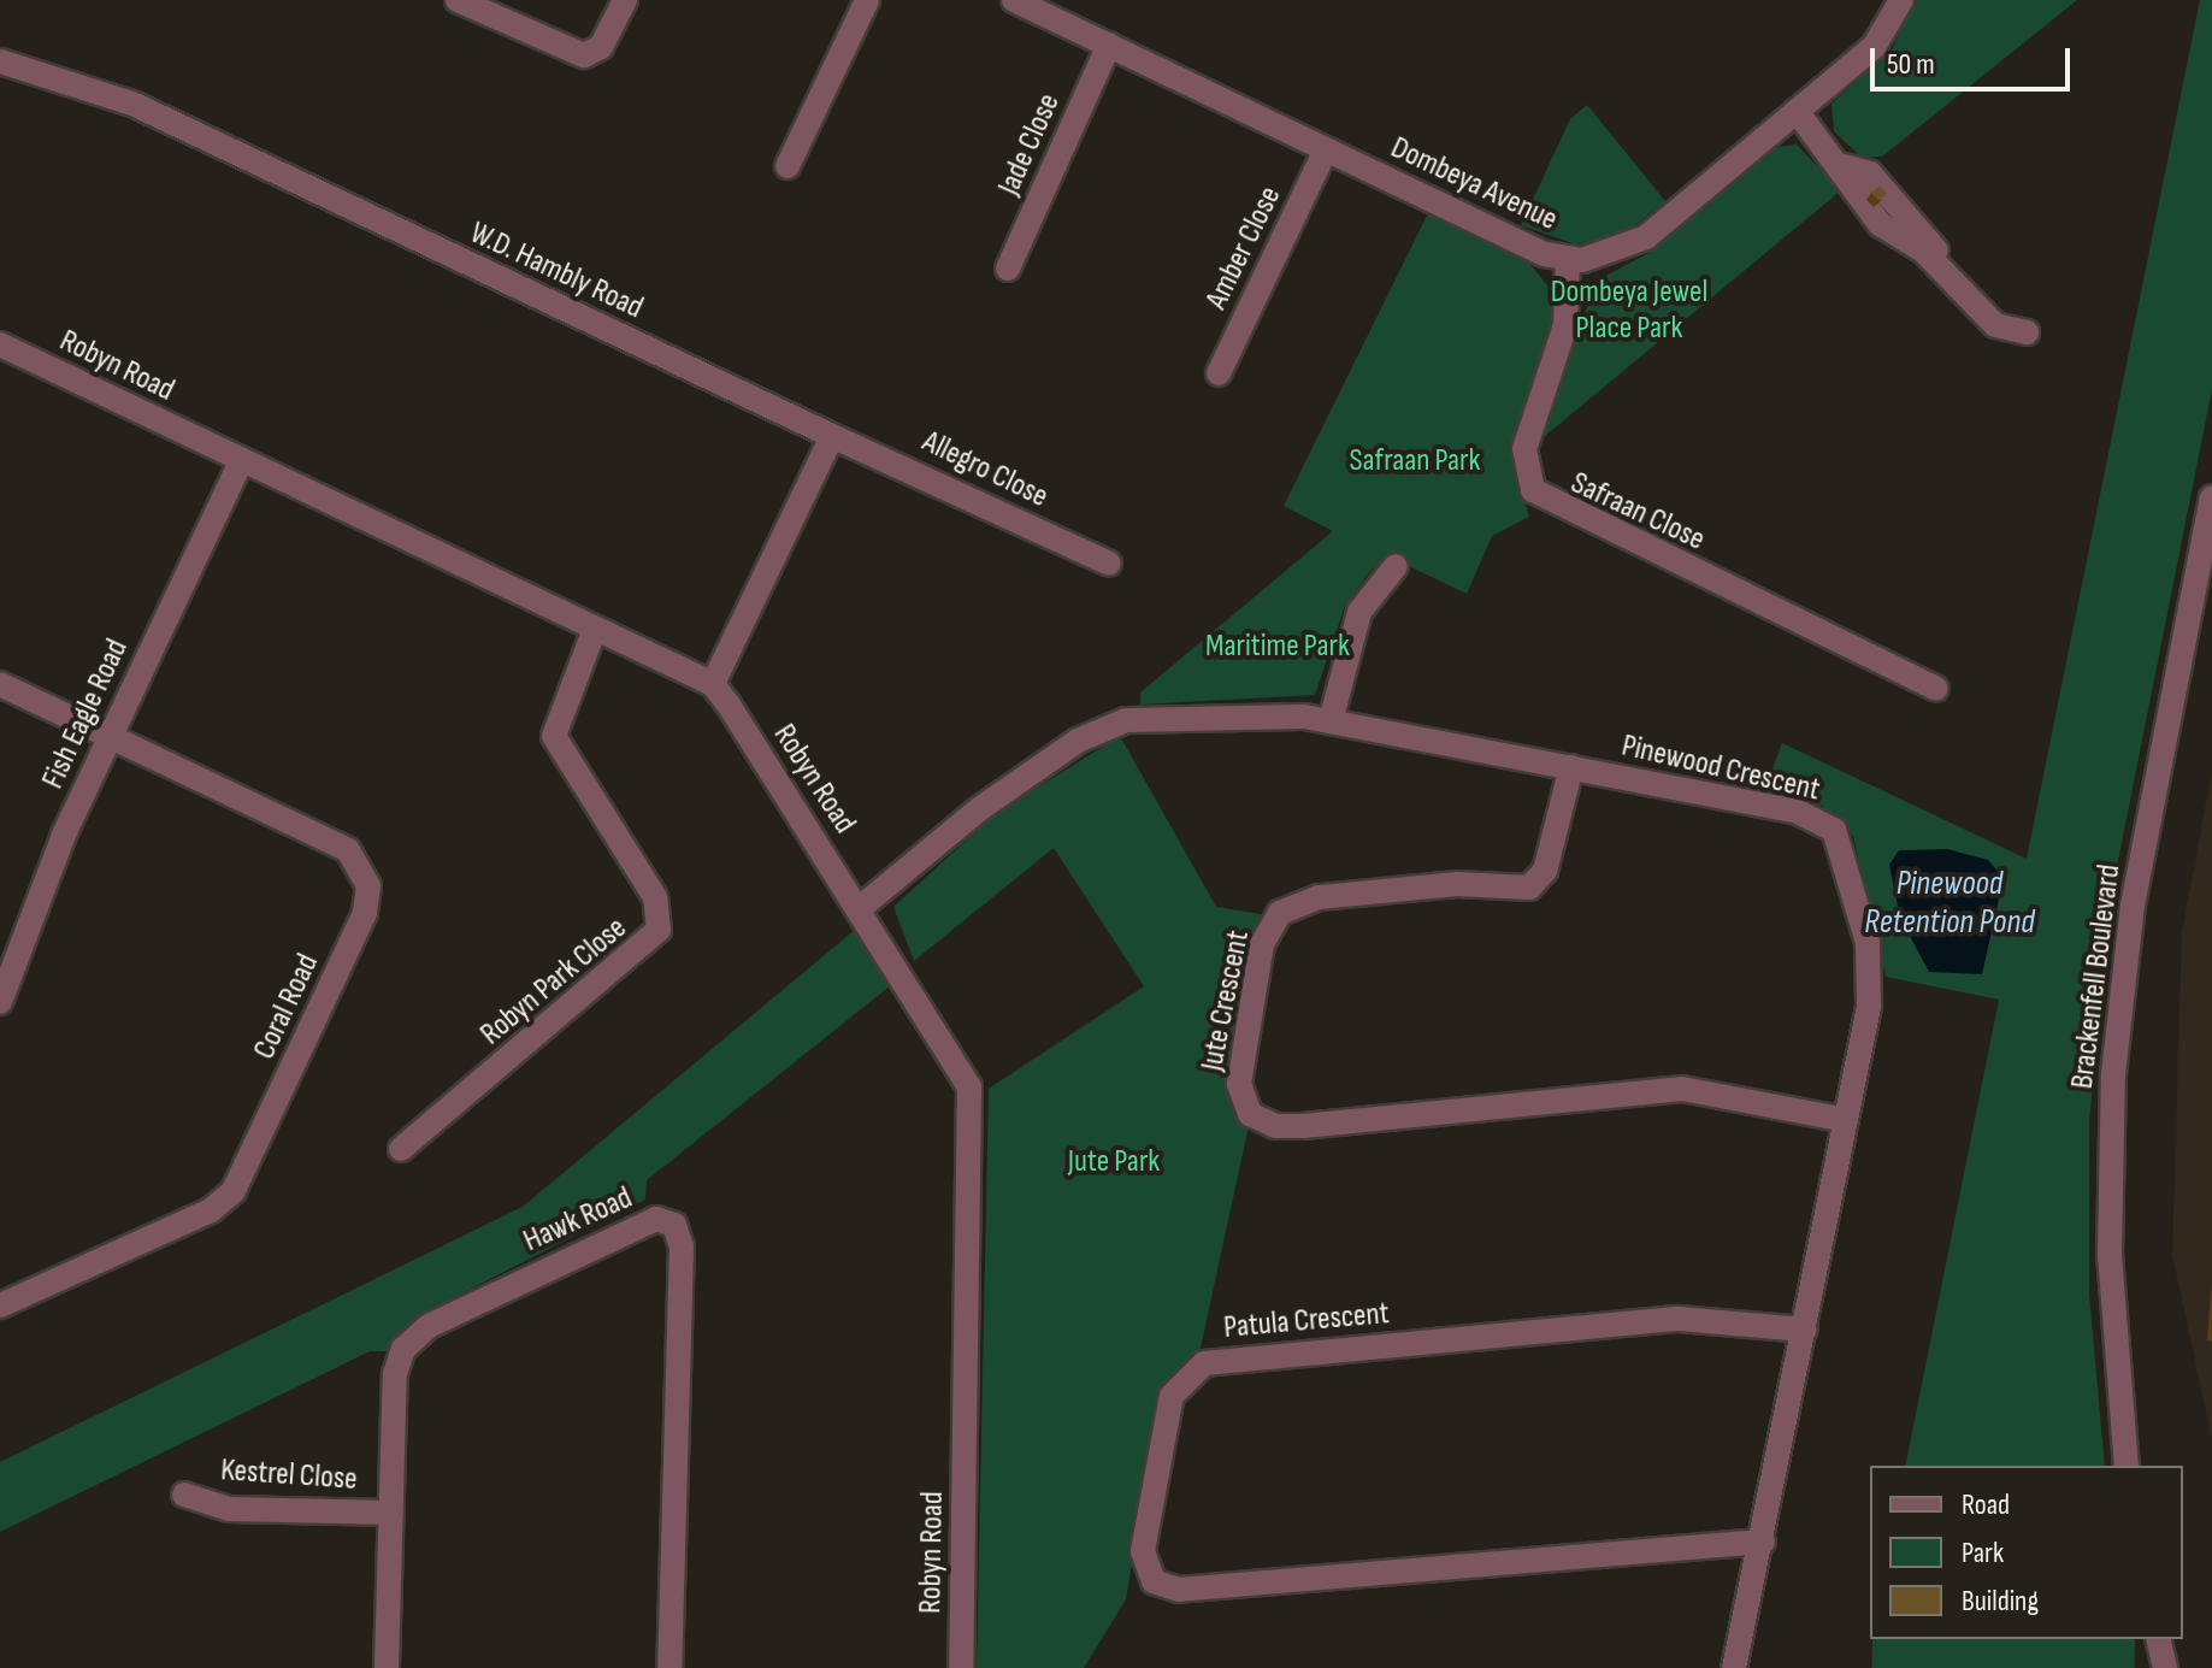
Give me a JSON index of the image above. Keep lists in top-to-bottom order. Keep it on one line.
{"streets":{"street":["Jade Close","Dombeya Avenue","Amber Close","W.D. Hambly Road","Robyn Road","Allegro Close","Safraan Close","Fish Eagle Road","Pinewood Crescent","Brackenfell Boulevard","Robyn Park Close","Jute Crescent","Coral Road","Hawk Road","Patula Crescent","Kestrel Close"]},"crossings":[["Jade Close","Dombeya Avenue"],["Dombeya Avenue","Amber Close"],["Dombeya Avenue","Safraan Close"],["W.D. Hambly Road","Allegro Close"],["Robyn Road","Fish Eagle Road"],["Robyn Road","Pinewood Crescent"],["Robyn Road","Robyn Park Close"],["Fish Eagle Road","Coral Road"],["Pinewood Crescent","Jute Crescent"],["Pinewood Crescent","Patula Crescent"],["Hawk Road","Kestrel Close"]],"water":["Pinewood Retention Pond"],"parks":["Dombeya Jewel Place Park","Safraan Park","Maritime Park","Jute Park"],"legend":["Road","Park","Building"],"scale_bar":"50 m"}
